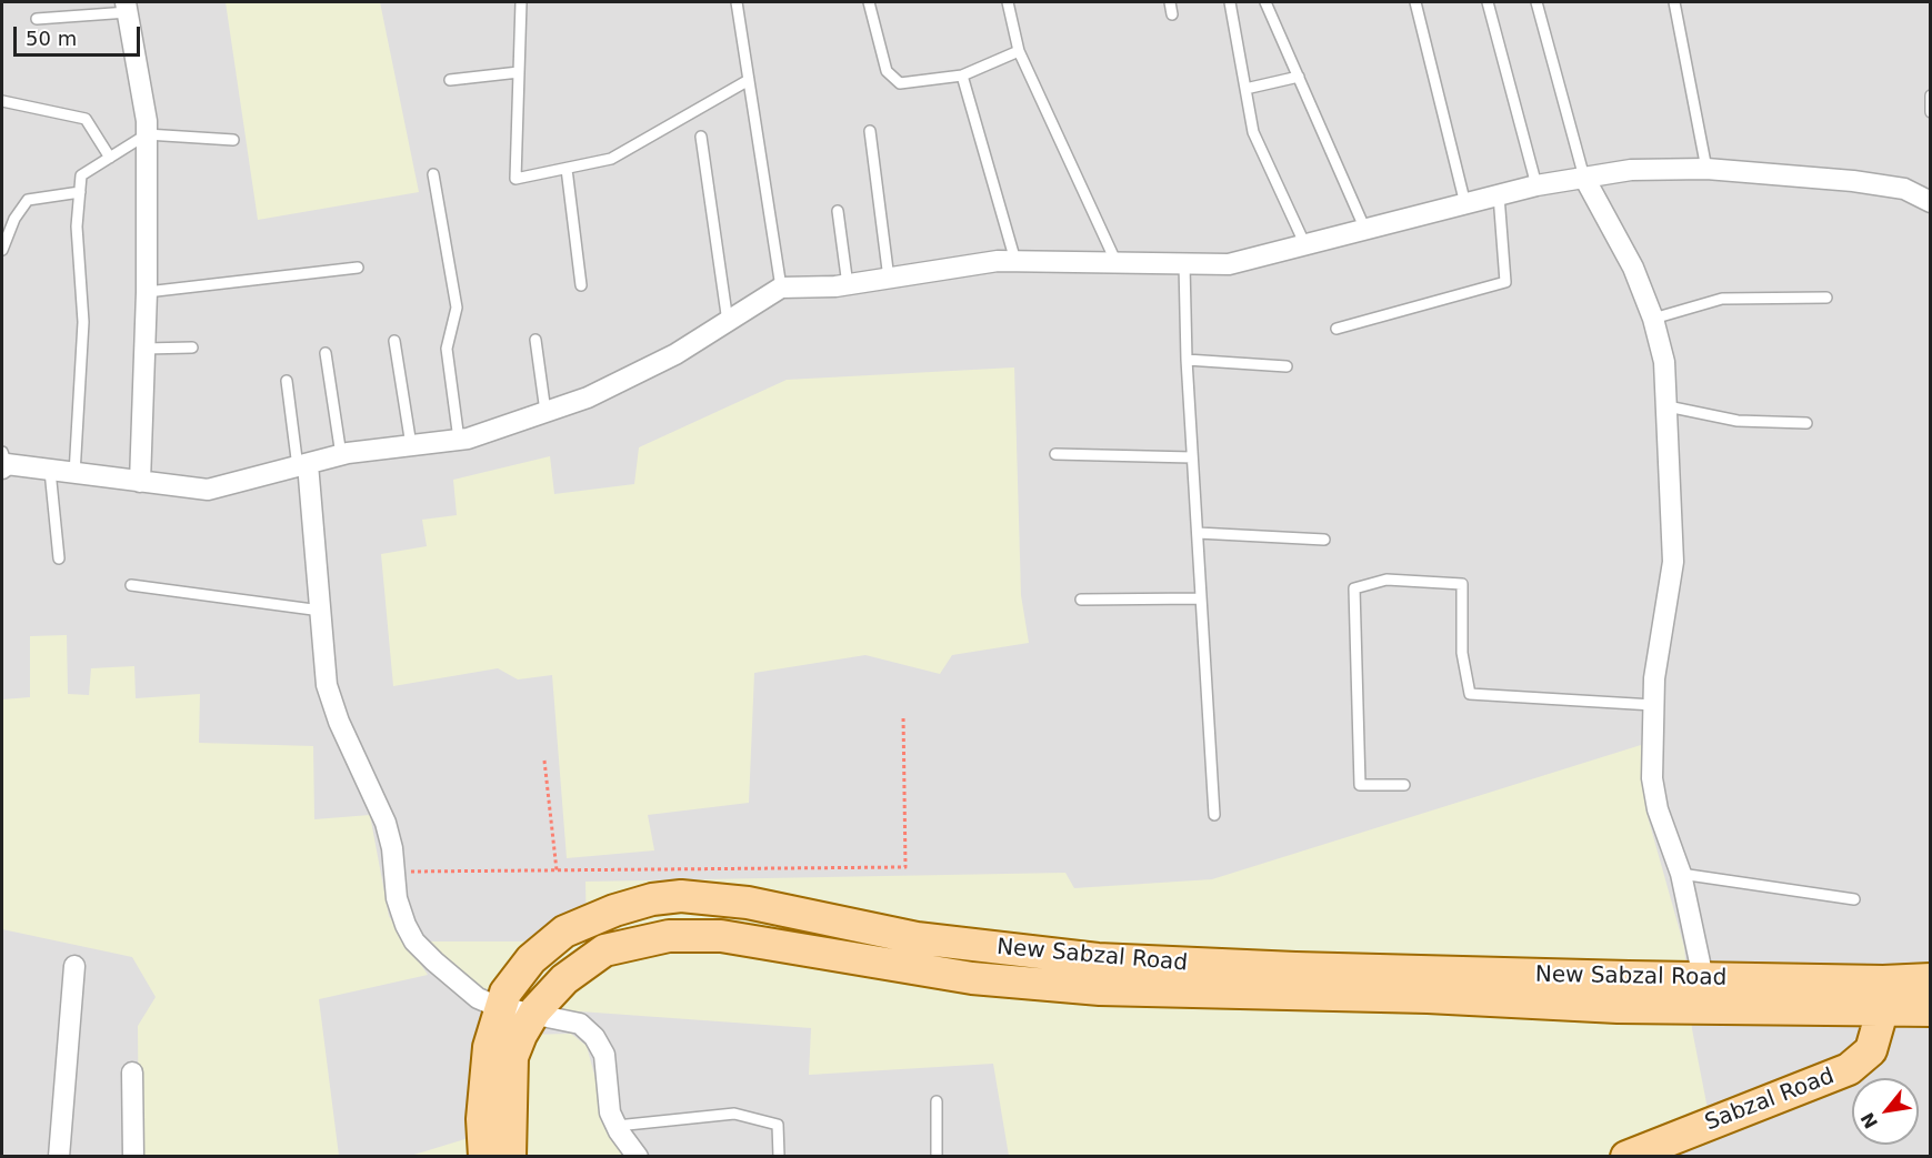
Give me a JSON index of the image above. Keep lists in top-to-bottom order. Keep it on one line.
{"streets":{"main road":["New Sabzal Road","Sabzal Road"]},"crossings":[["New Sabzal Road","Sabzal Road"]],"scale_bar":"50 m","north":"bottom left"}
